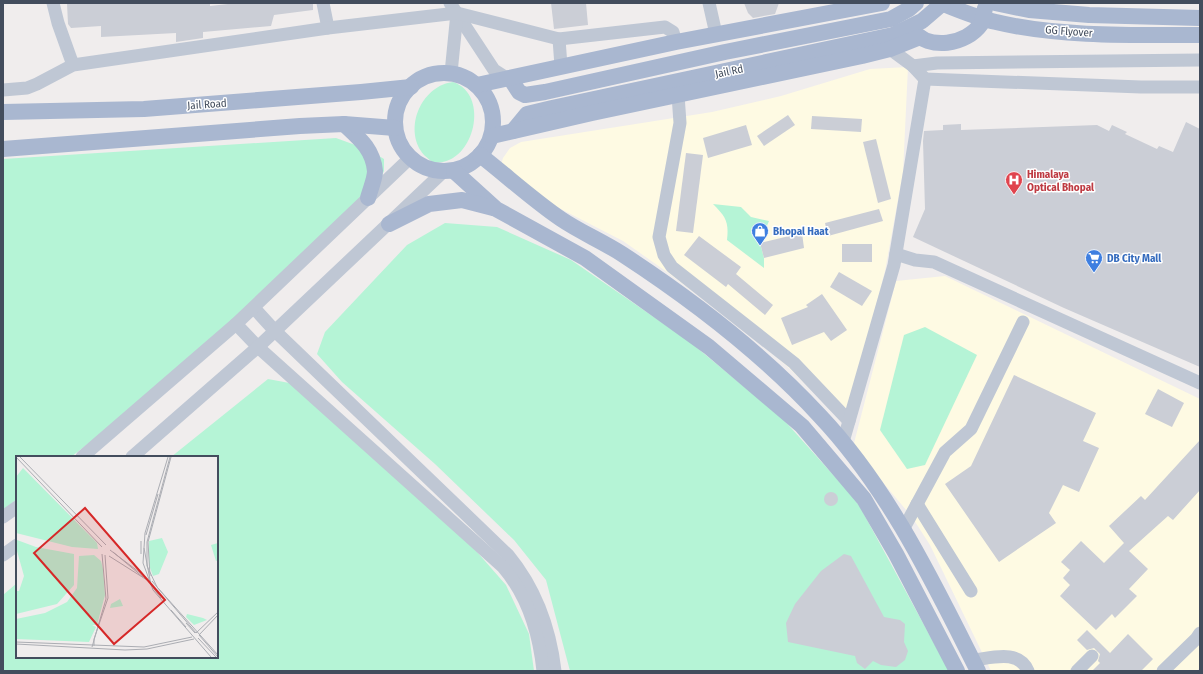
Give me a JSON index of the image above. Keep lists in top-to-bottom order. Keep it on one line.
{"streets":{"main road":["GG Flyover","Jail Rd","Jail Road"]},"crossings":[["GG Flyover","Jail Rd"]],"places":{"hospital":["Himalaya Optical Bhopal"],"shop":["Bhopal Haat"],"supermarket":["DB City Mall"]}}
